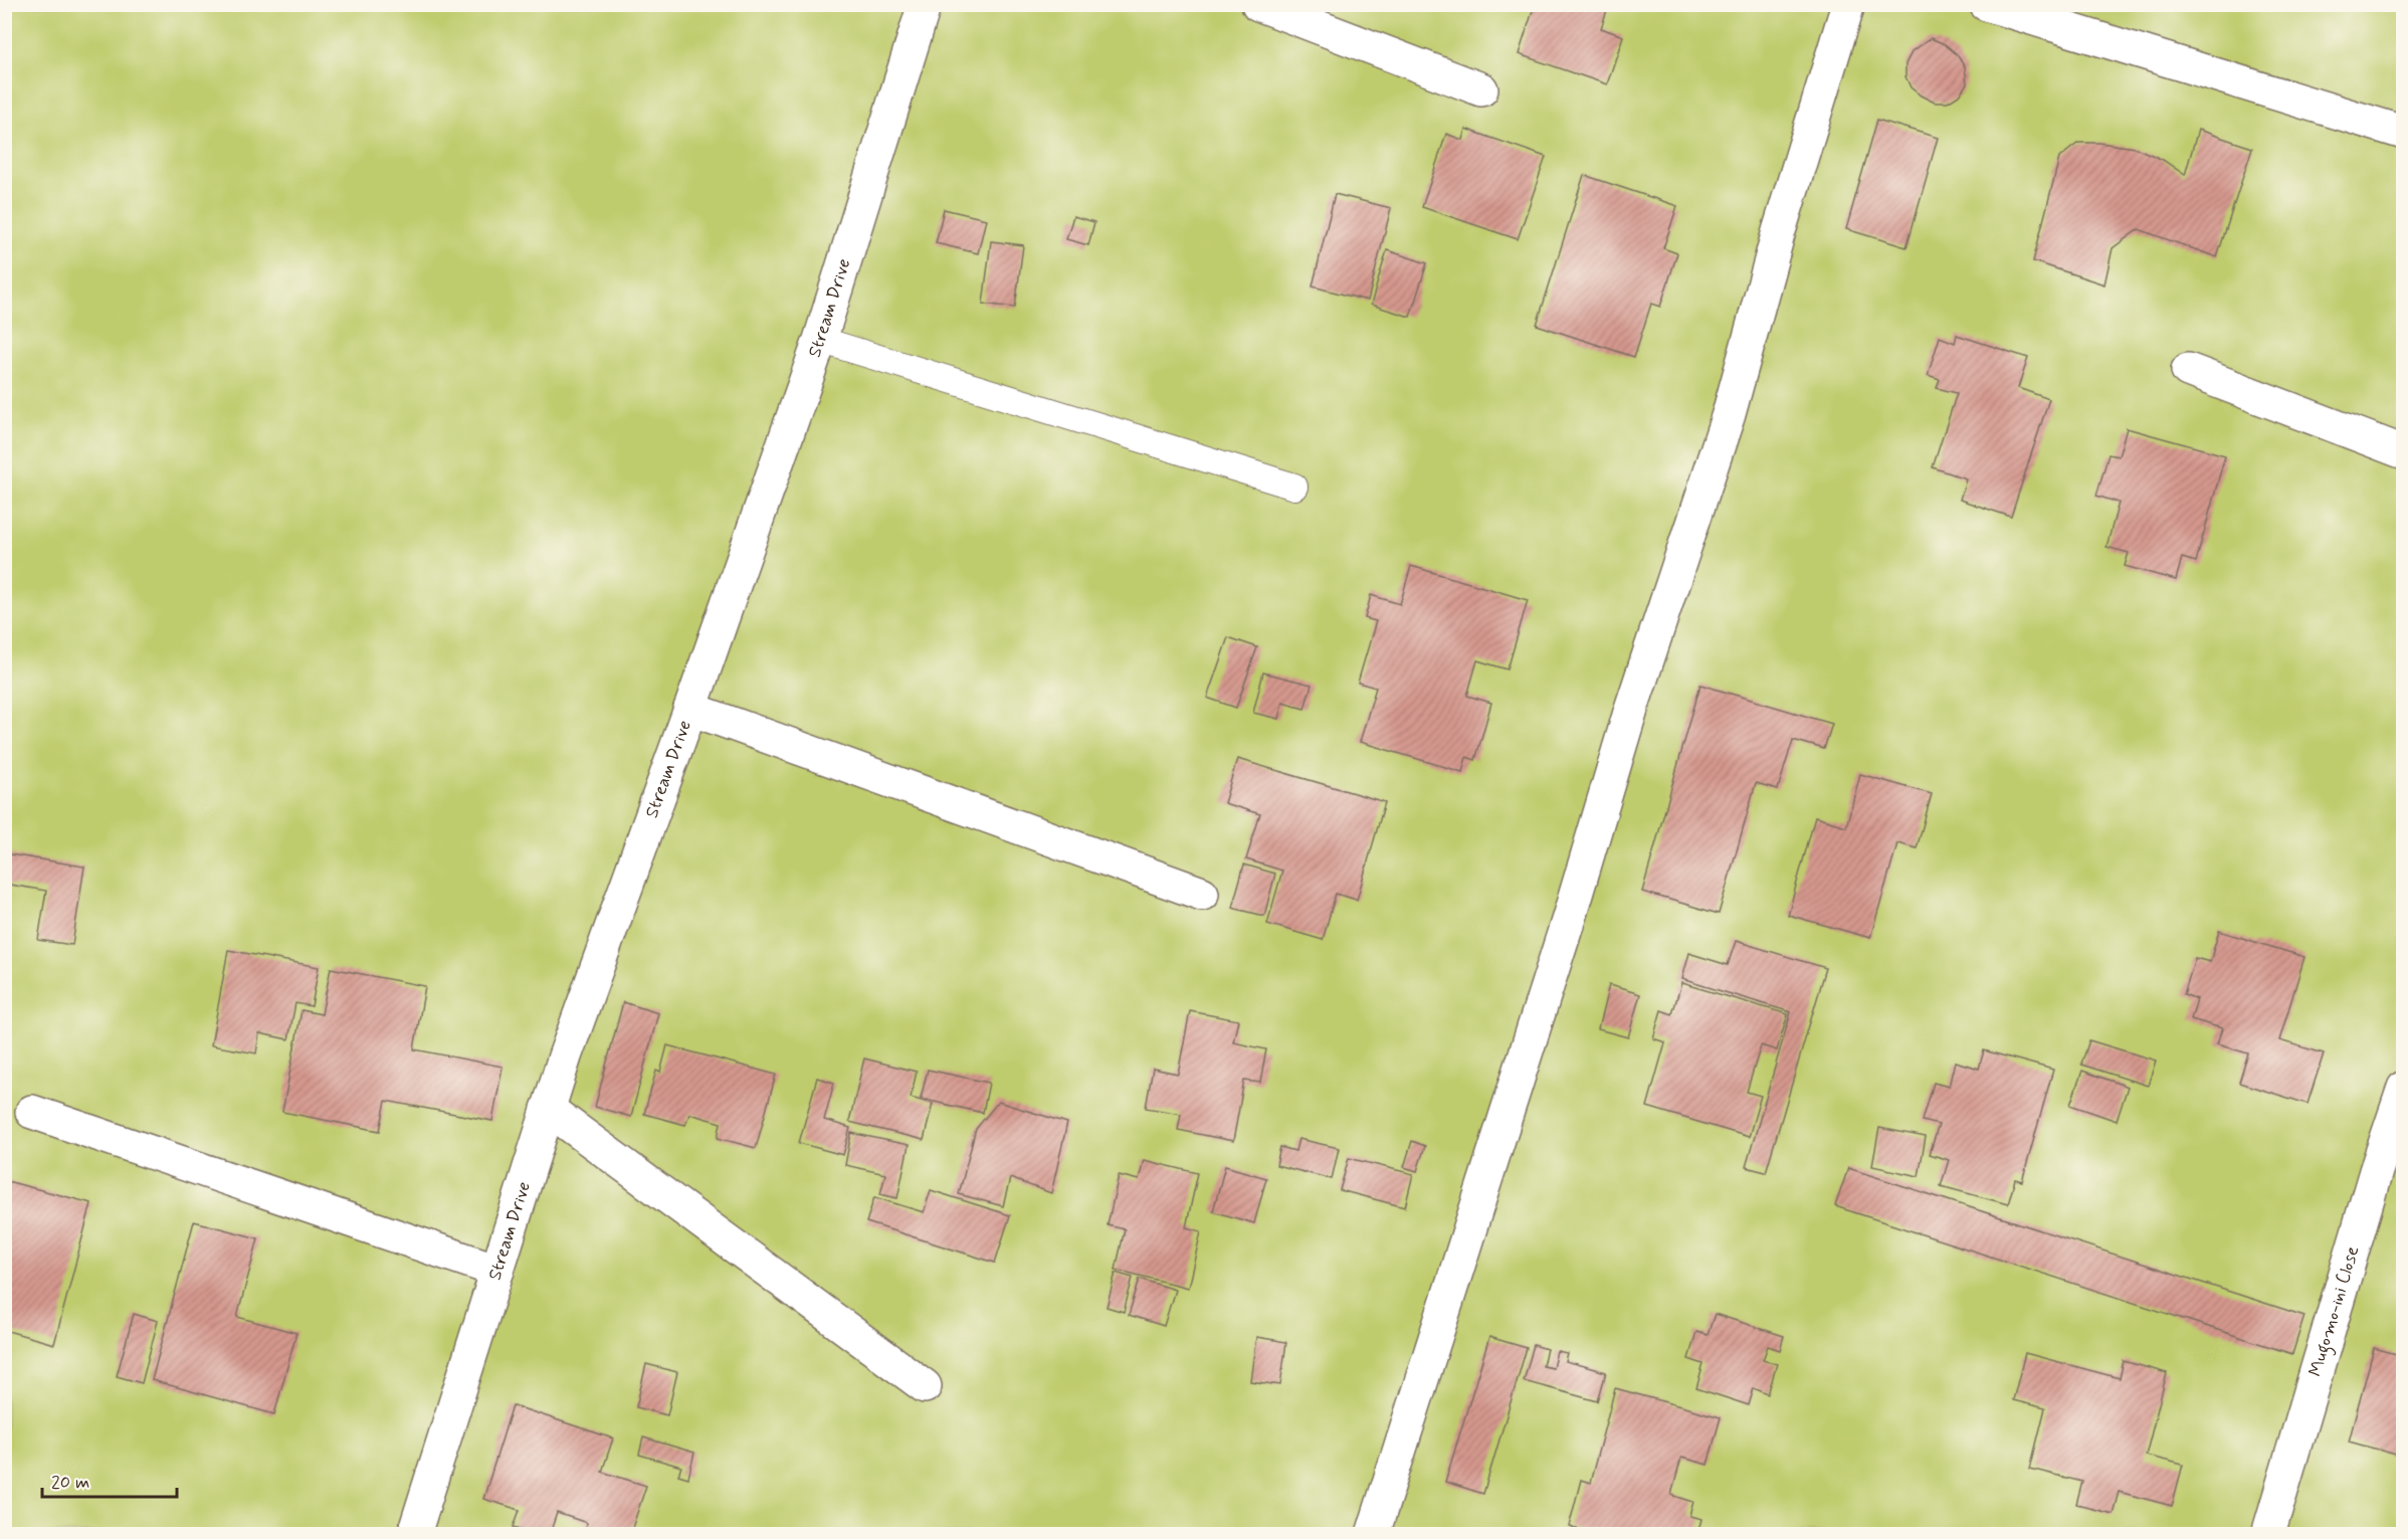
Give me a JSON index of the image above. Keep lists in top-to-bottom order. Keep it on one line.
{"streets":{"street":["Stream Drive","Mugomo-ini Close"]},"scale_bar":"20 m"}
